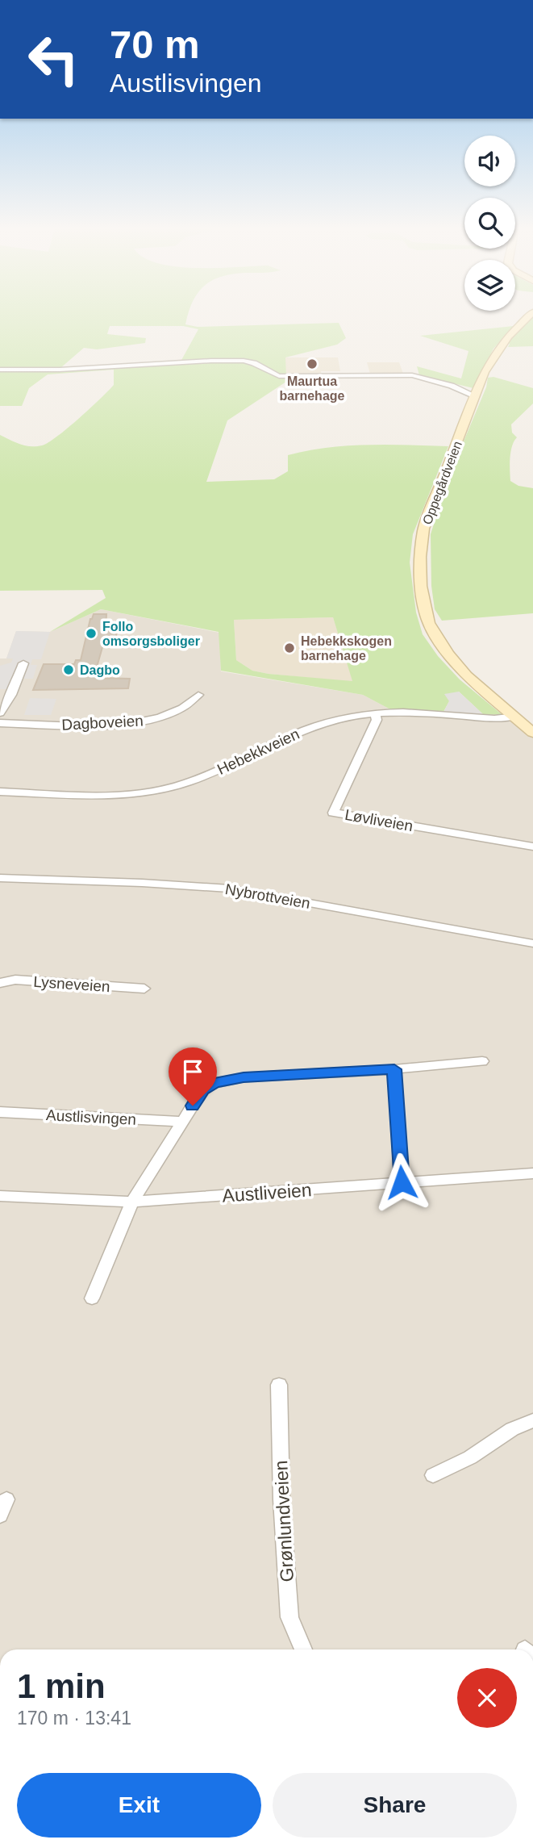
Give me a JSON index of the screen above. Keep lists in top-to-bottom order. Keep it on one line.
{"streets":{"main road":["Oppegårdveien"],"street":["Dagboveien","Hebekkveien","Løvliveien","Nybrottveien","Lysneveien","Austlisvingen","Austliveien","Grønlundveien"]},"crossings":[["Oppegårdveien","Hebekkveien"],["Hebekkveien","Løvliveien"]],"places":["Maurtua barnehage","Follo omsorgsboliger","Hebekkskogen barnehage","Dagbo"],"page":{"turn":["70 m","Austlisvingen"],"heading":["1 min","170 m · 13:41"],"buttons":["Exit","Share"]}}
